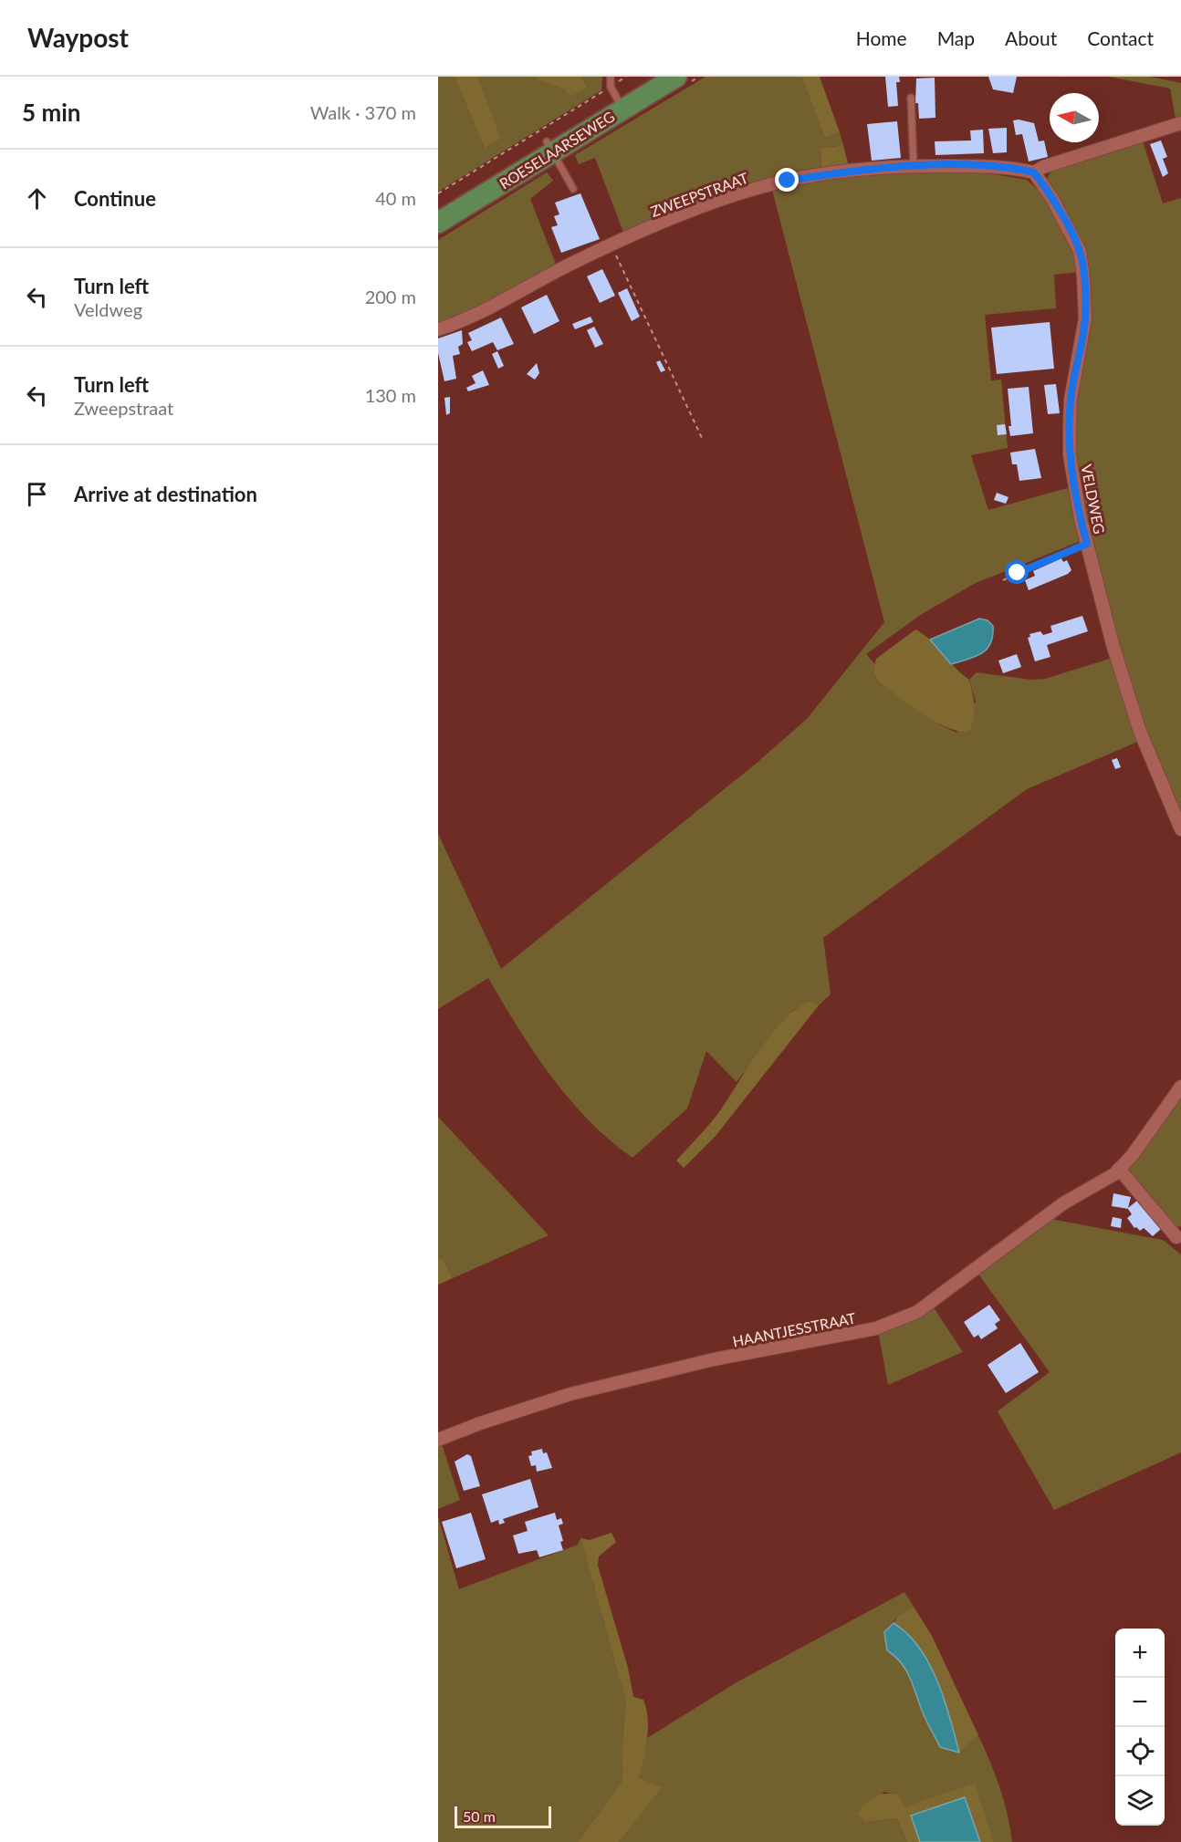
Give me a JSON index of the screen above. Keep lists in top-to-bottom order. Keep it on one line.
{"streets":{"main road":["ROESELAARSEWEG"],"street":["ZWEEPSTRAAT","VELDWEG","HAANTJESSTRAAT"]},"crossings":[["ZWEEPSTRAAT","VELDWEG"]],"scale_bar":"50 m","north":"left","page":{"header":"Waypost","nav":["Home","Map","About","Contact"],"heading":["5 min","Walk · 370 m"],"list":[["Continue","40 m"],["Turn left","Veldweg","200 m"],["Turn left","Zweepstraat","130 m"],"Arrive at destination"],"map_buttons":["+","−"],"scale":"50 m"}}
